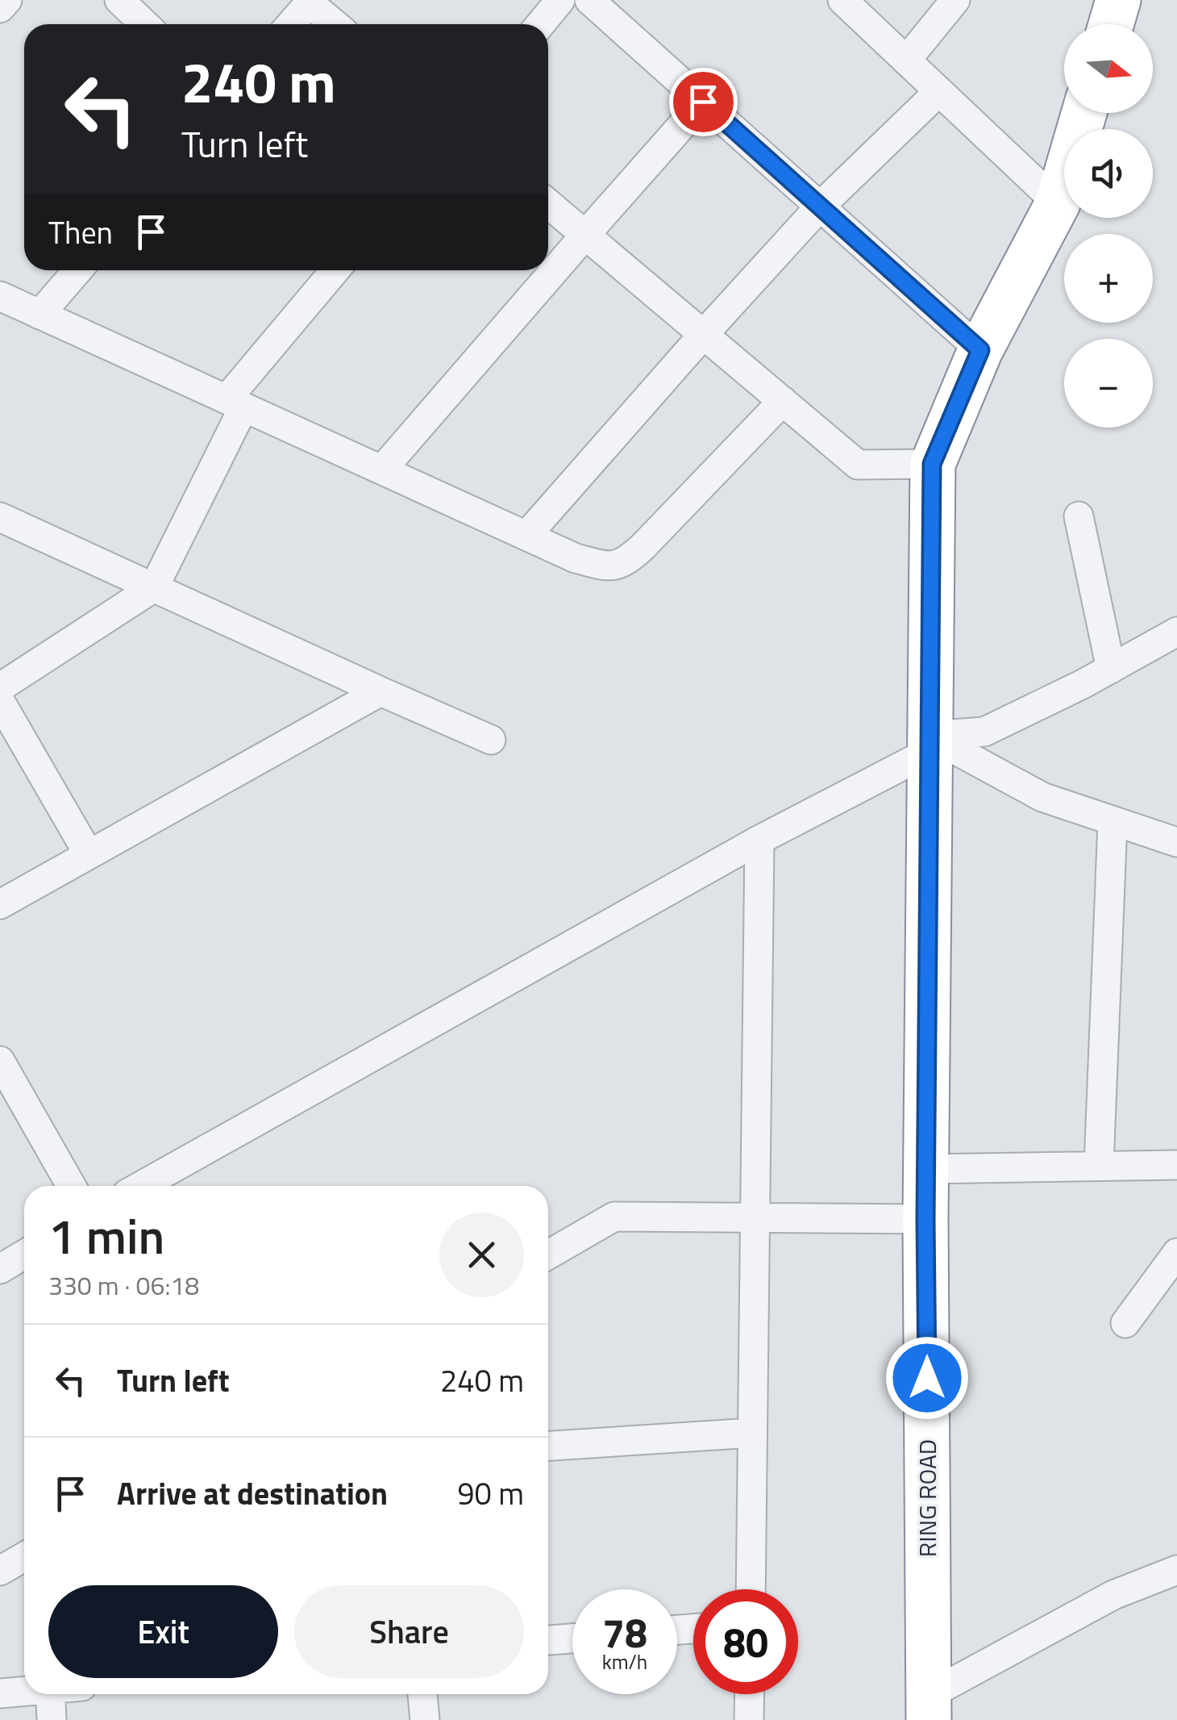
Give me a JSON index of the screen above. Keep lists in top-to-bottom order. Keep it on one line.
{"streets":{"highway":["RING ROAD"]},"north":"right","page":{"map_buttons":["+","−"],"turn":["240 m","Turn left"],"then":"Then","heading":["1 min","330 m · 06:18"],"list":[{"name":"Turn left","value":"240 m"},{"name":"Arrive at destination","value":"90 m"}],"buttons":["Exit","Share"],"speed":"78 km/h","limit":"80"}}
